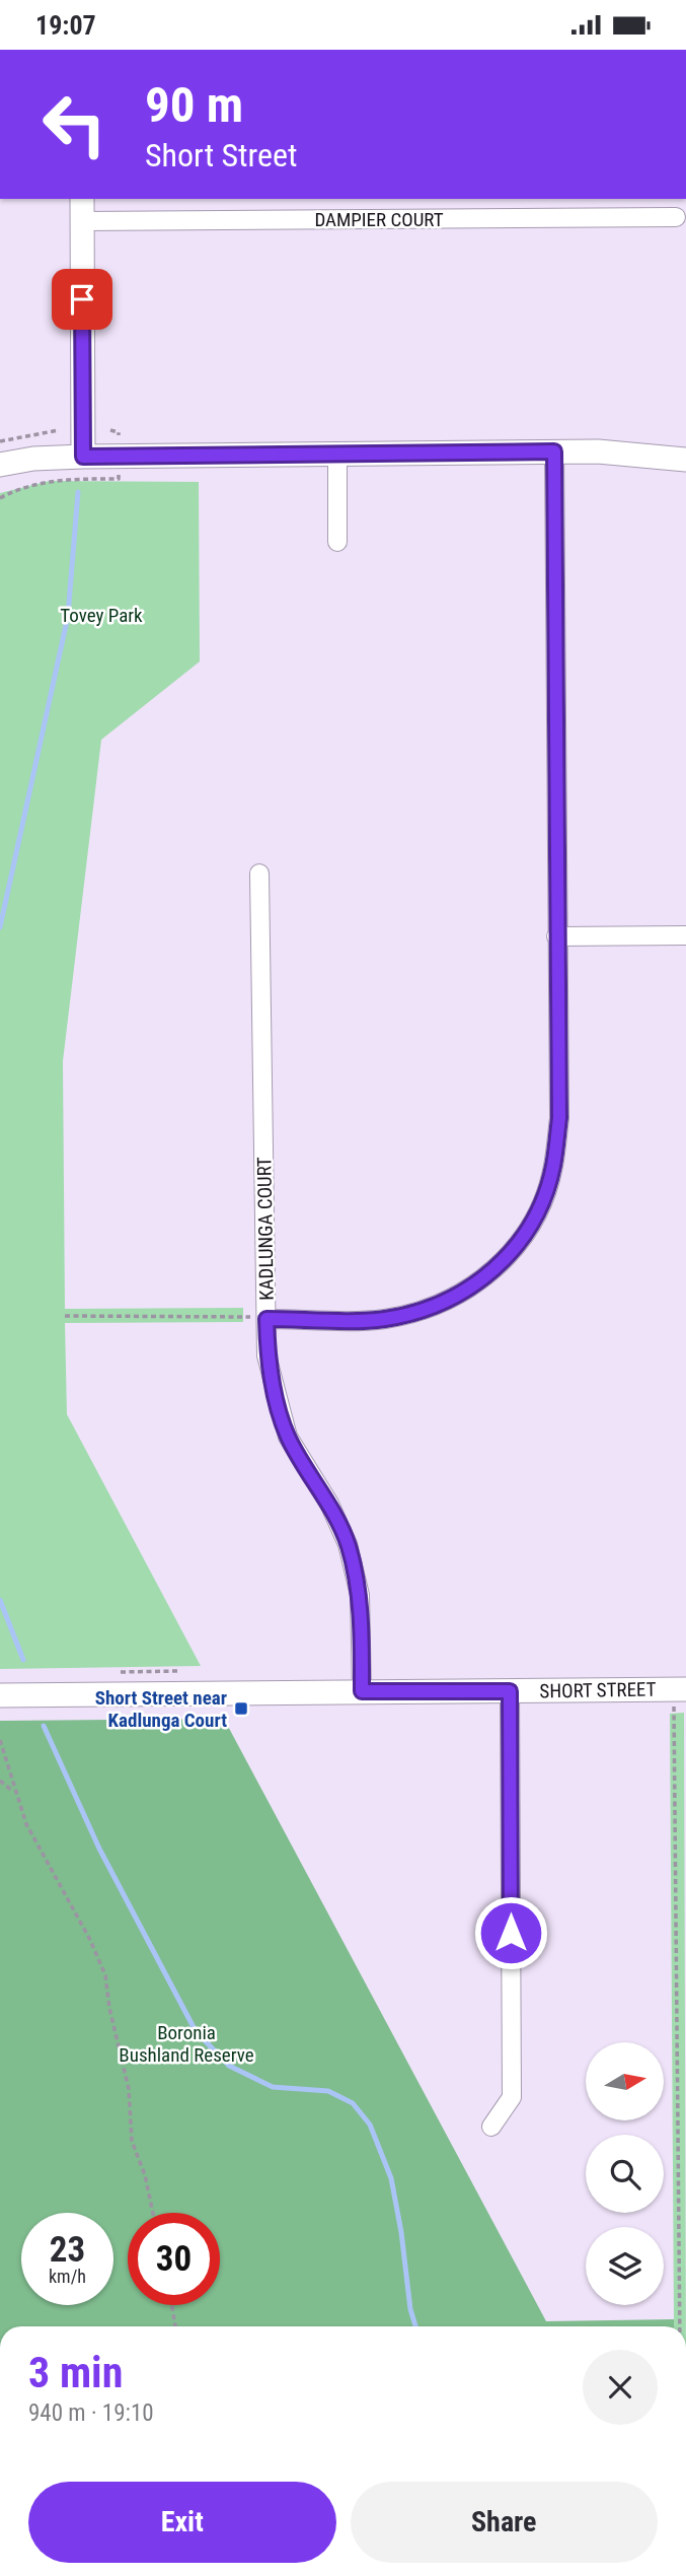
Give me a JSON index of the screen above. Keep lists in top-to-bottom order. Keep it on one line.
{"streets":{"street":["DAMPIER COURT","KADLUNGA COURT","SHORT STREET"]},"crossings":[["KADLUNGA COURT","SHORT STREET"]],"parks":["Tovey Park","Boronia Bushland Reserve"],"places":{"transit":["Short Street near Kadlunga Court"]},"north":"right","page":{"status":"19:07","turn":["90 m","Short Street"],"speed":"23 km/h","limit":"30","heading":["3 min","940 m · 19:10"],"buttons":["Exit","Share"]}}
